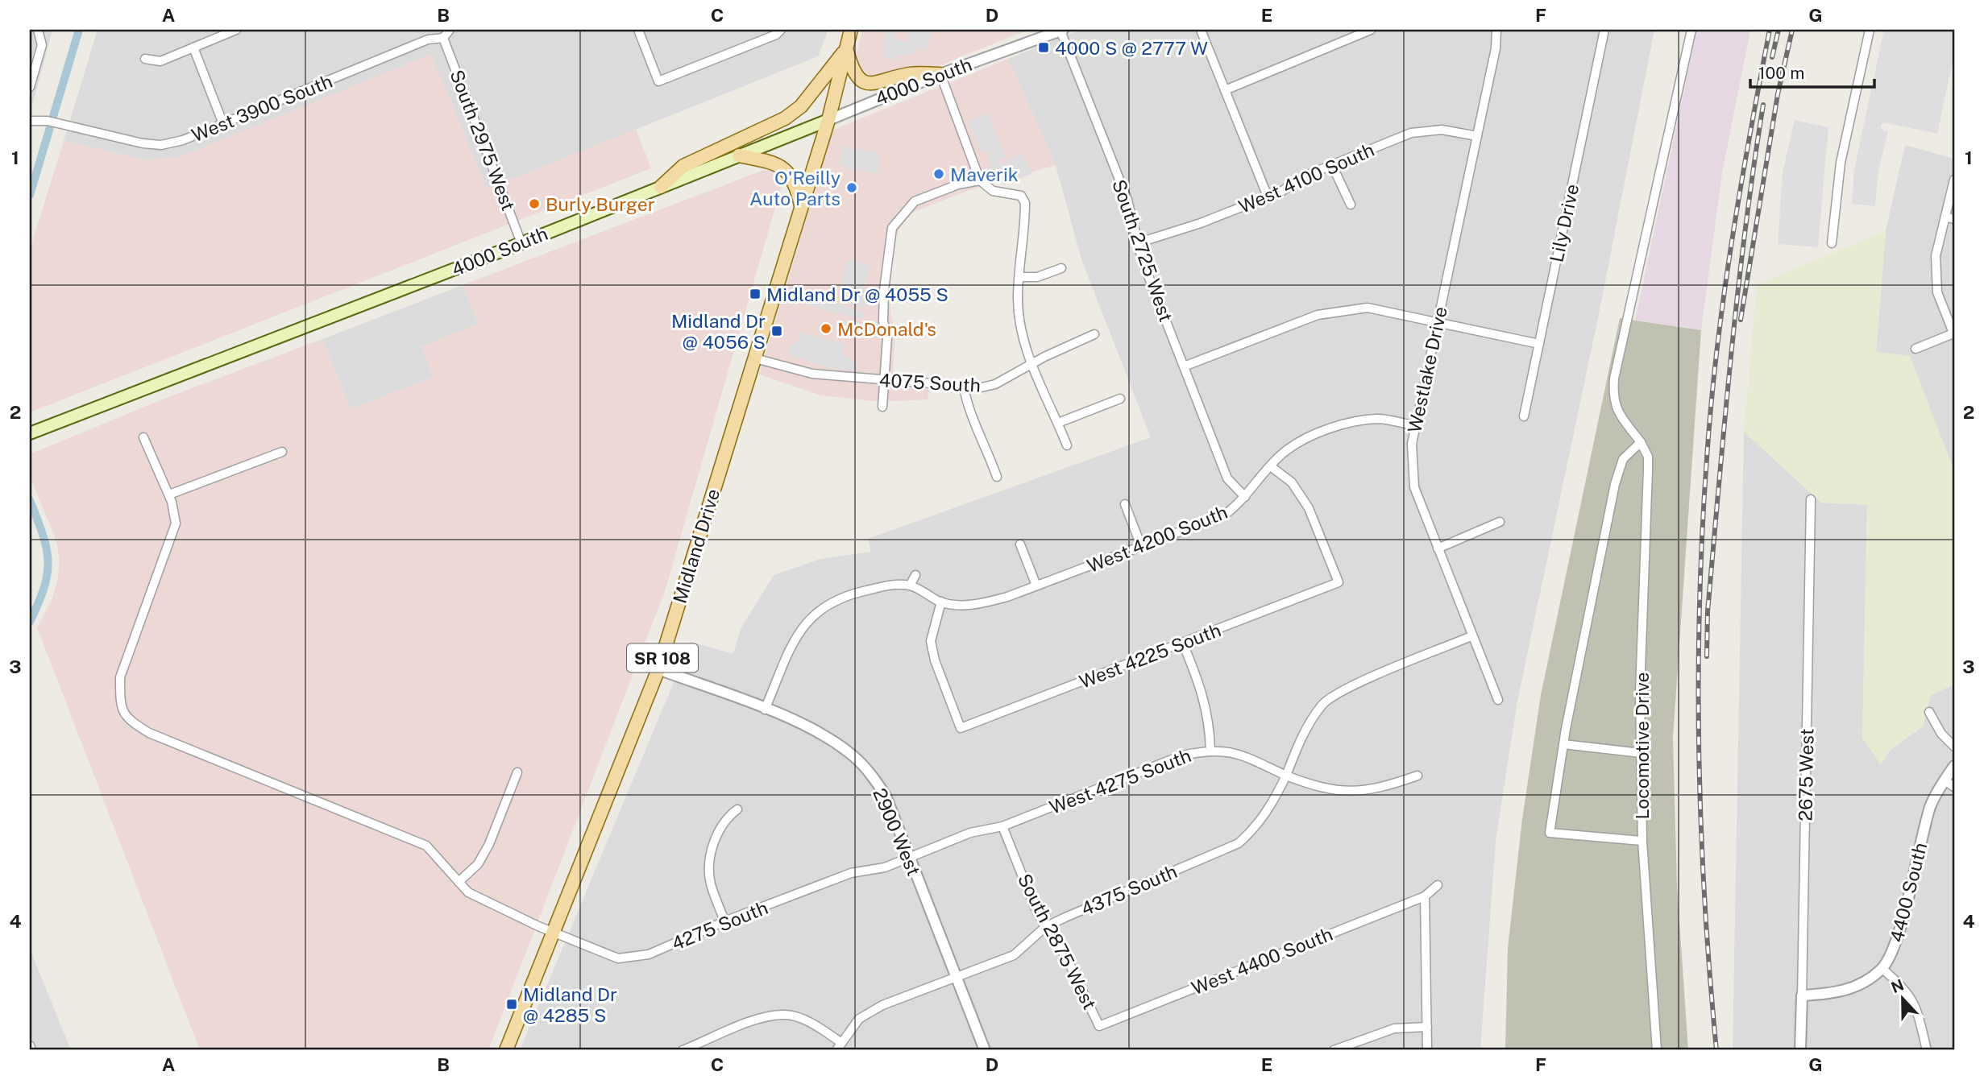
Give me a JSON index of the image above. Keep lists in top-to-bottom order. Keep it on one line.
{"streets":{"main road":["4000 South","Midland Drive","SR 108"],"street":["West 3900 South","South 2975 West","West 4100 South","Lily Drive","South 2725 West","Westlake Drive","4075 South","West 4200 South","West 4225 South","Locomotive Drive","2675 West","West 4275 South","2900 West","4375 South","4400 South","4275 South","South 2875 West","West 4400 South"]},"crossings":[["4000 South","South 2975 West"],["4000 South","South 2725 West"],["4000 South","Midland Drive"],["West 3900 South","South 2975 West"],["West 4100 South","South 2725 West"],["West 4100 South","Westlake Drive"],["South 2725 West","West 4200 South"],["Westlake Drive","West 4200 South"],["4075 South","Midland Drive"],["West 4200 South","West 4225 South"],["Midland Drive","2900 West"],["Midland Drive","4275 South"],["2675 West","4400 South"],["West 4275 South","2900 West"],["West 4275 South","4375 South"],["West 4275 South","4275 South"],["West 4275 South","South 2875 West"],["2900 West","4375 South"],["4375 South","South 2875 West"],["South 2875 West","West 4400 South"]],"places":{"transit":["4000 S @ 2777 W","Midland Dr @ 4055 S","Midland Dr @ 4056 S","Midland Dr @ 4285 S"],"other":["Maverik","O'Reilly Auto Parts","Burly Burger","McDonald's"]},"scale_bar":"100 m","north":"top","grid":{"columns":["A","B","C","D","E","F","G"],"rows":["1","2","3","4"]}}
